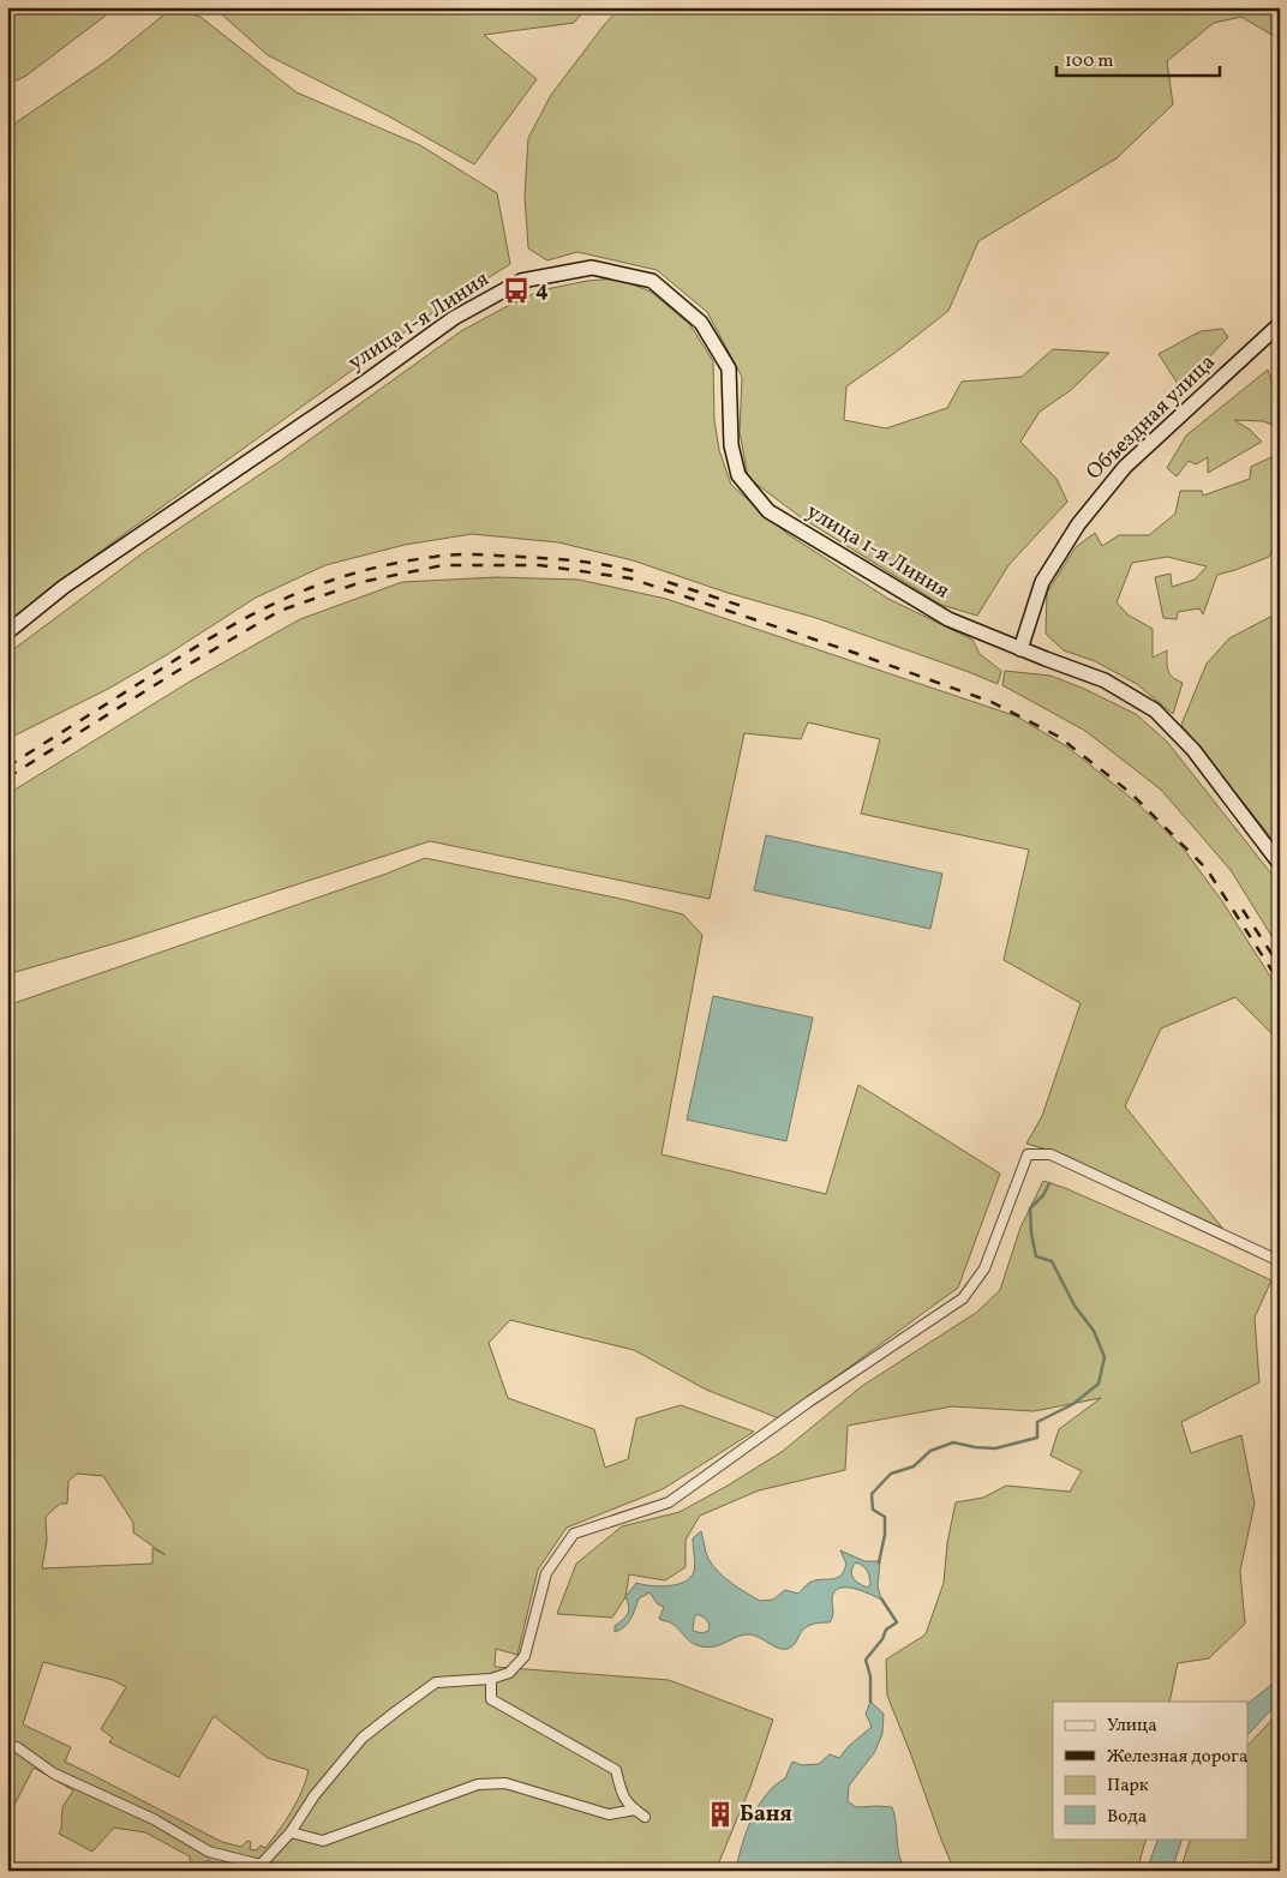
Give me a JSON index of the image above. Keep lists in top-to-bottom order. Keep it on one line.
{"streets":{"street":["улица 1-я Линия","Объездная улица"]},"crossings":[["улица 1-я Линия","Объездная улица"]],"places":{"bus stop":["4"],"building":["Баня"]},"legend":["Улица","Железная дорога","Парк","Вода"],"scale_bar":"100 m"}
